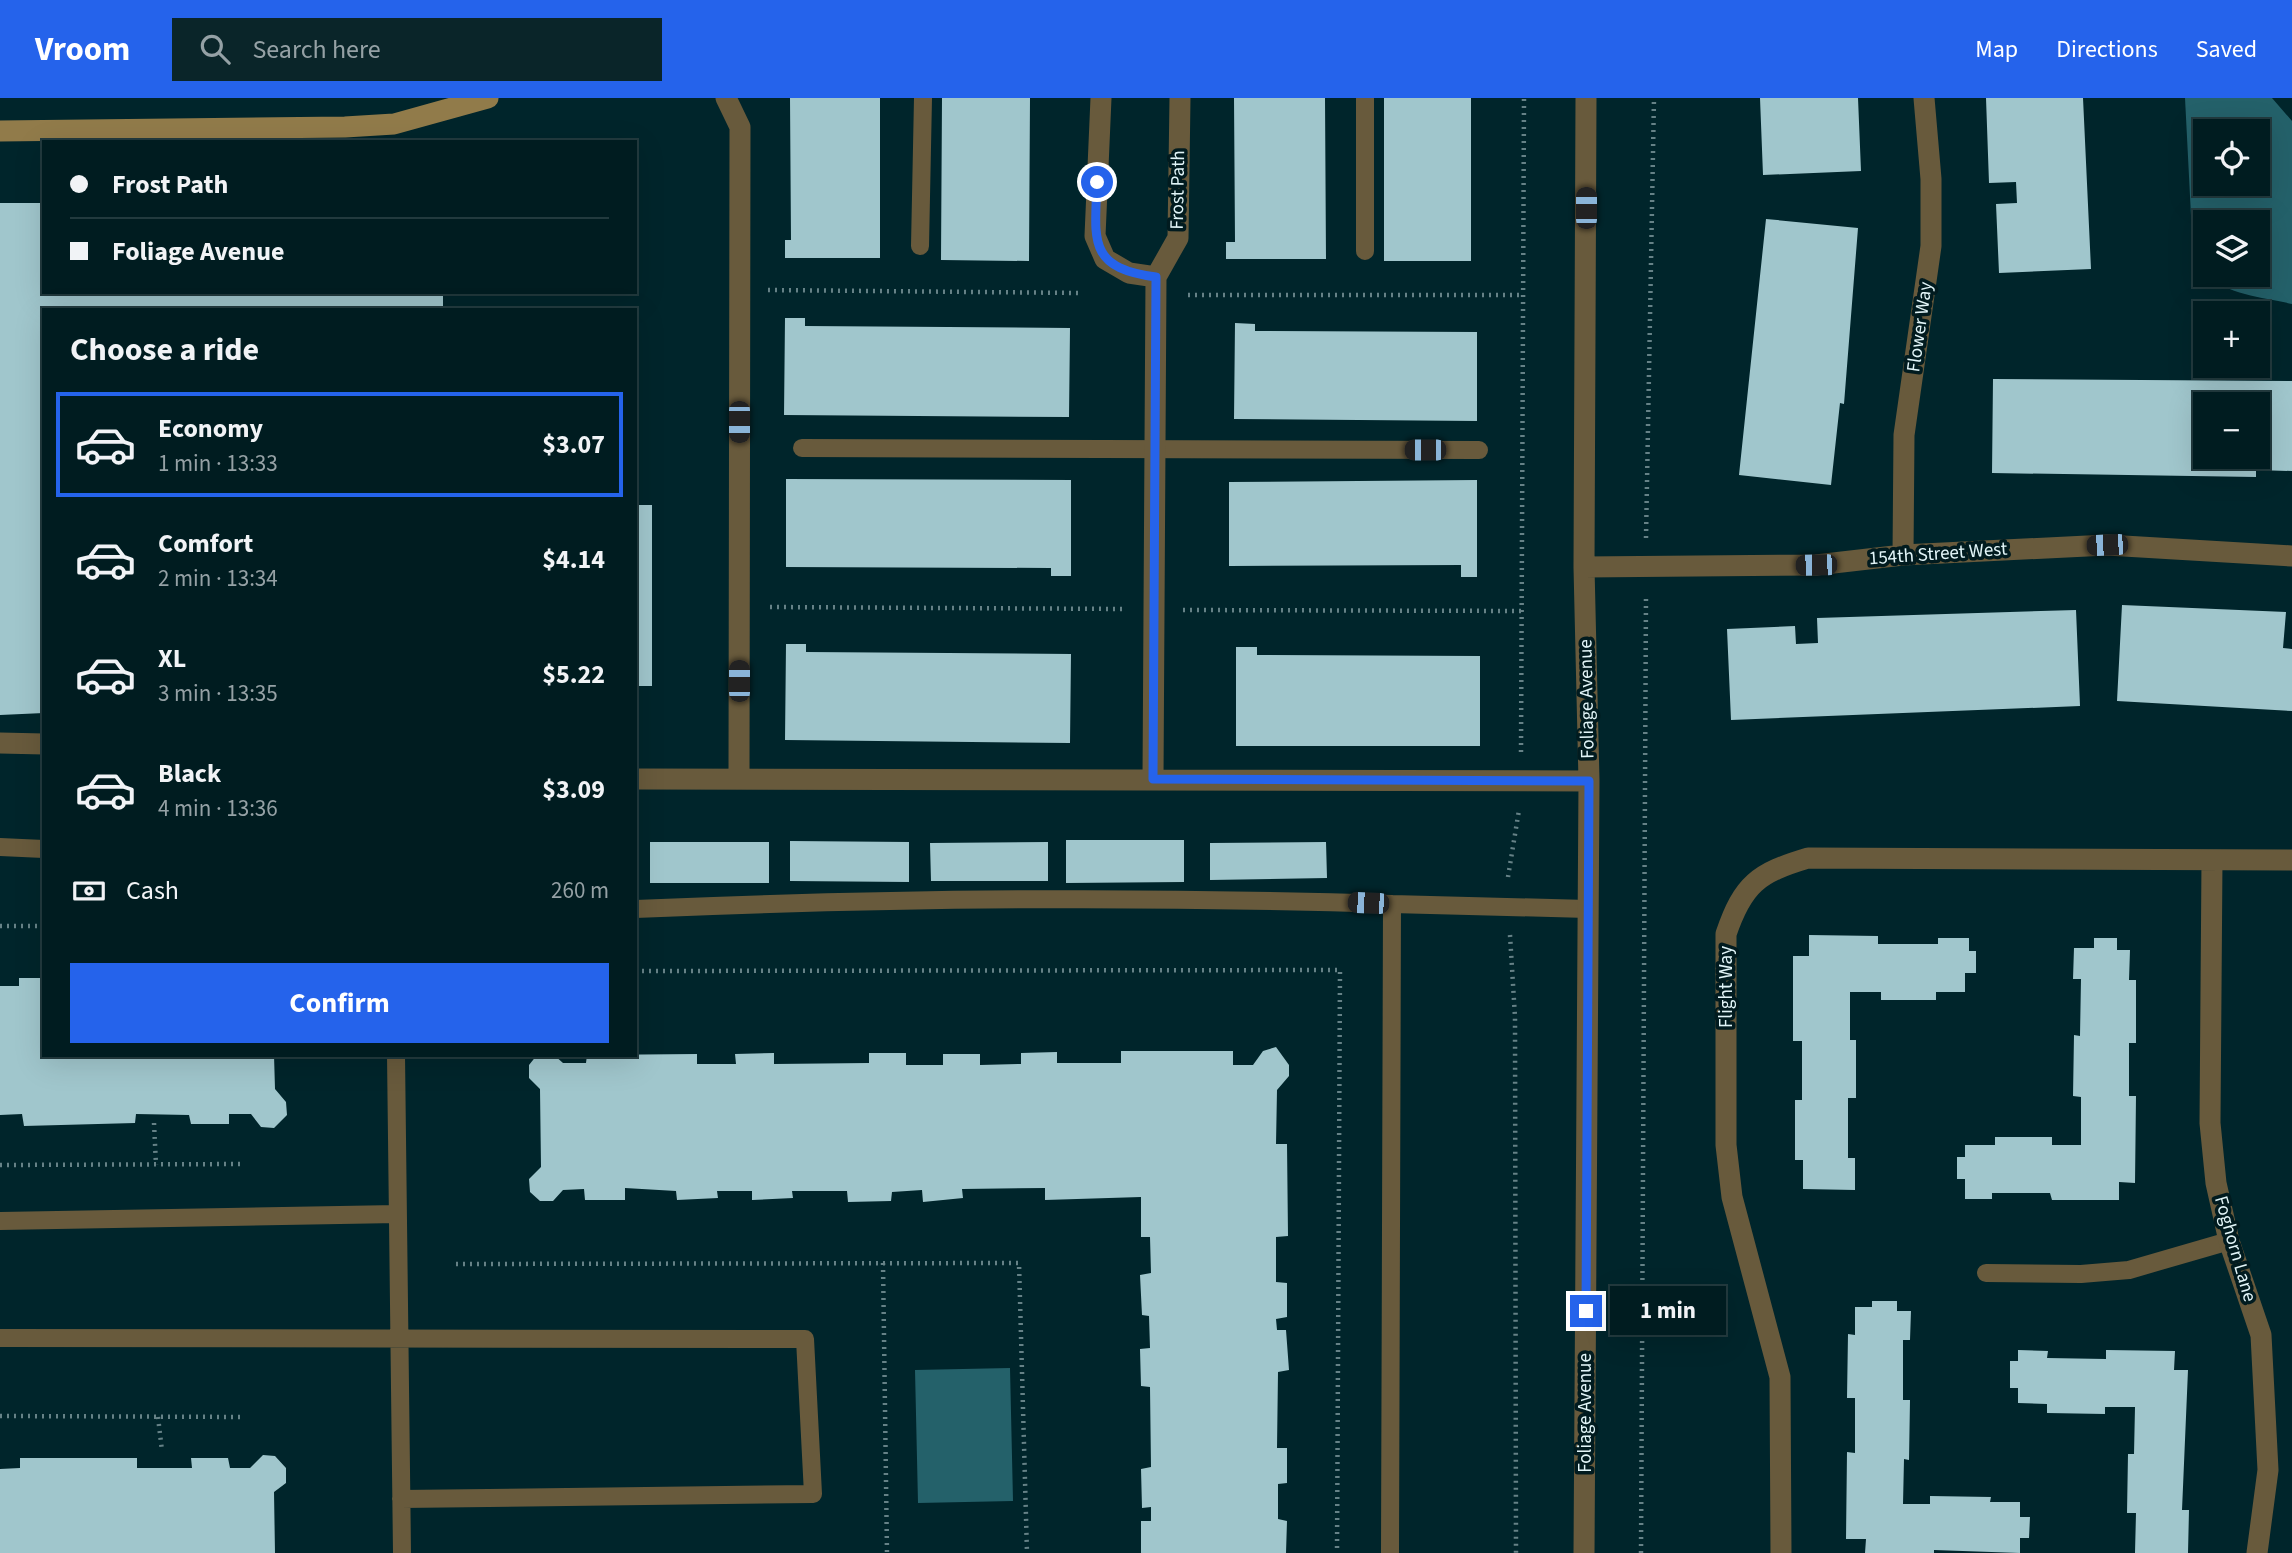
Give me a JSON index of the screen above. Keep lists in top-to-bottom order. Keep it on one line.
{"streets":{"street":["Frost Path","Flower Way","154th Street West","Foliage Avenue","Flight Way","Foghorn Lane"]},"crossings":[["Flower Way","154th Street West"],["154th Street West","Foliage Avenue"],["Flight Way","Foghorn Lane"]],"page":{"header":"Vroom","search":"Search here","nav":["Map","Directions","Saved"],"map_buttons":["+","−"],"banner":["Frost Path","Foliage Avenue"],"heading":"Choose a ride","list":[{"name":"Economy","note":"1 min · 13:33","value":"$3.07"},{"name":"Comfort","note":"2 min · 13:34","value":"$4.14"},{"name":"XL","note":"3 min · 13:35","value":"$5.22"},{"name":"Black","note":"4 min · 13:36","value":"$3.09"}],"pay":["Cash","260 m"],"buttons":"Confirm","bubble":"1 min"}}
